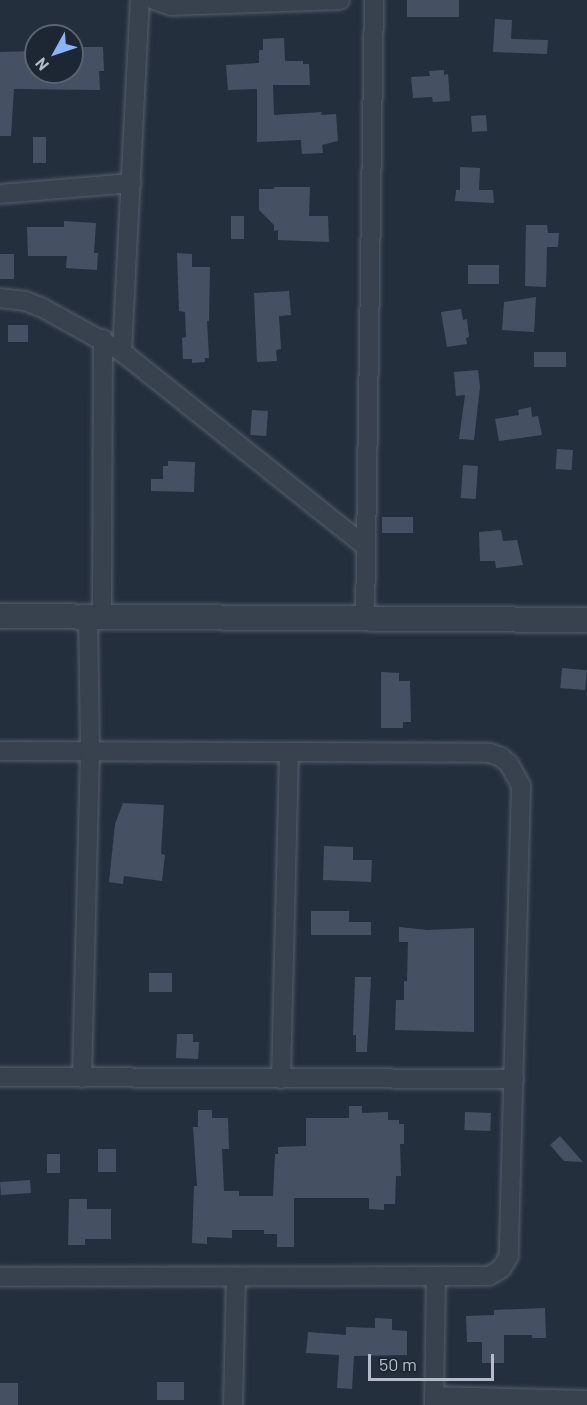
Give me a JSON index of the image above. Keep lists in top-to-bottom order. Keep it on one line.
{"scale_bar":"50 m","north":"bottom left"}
